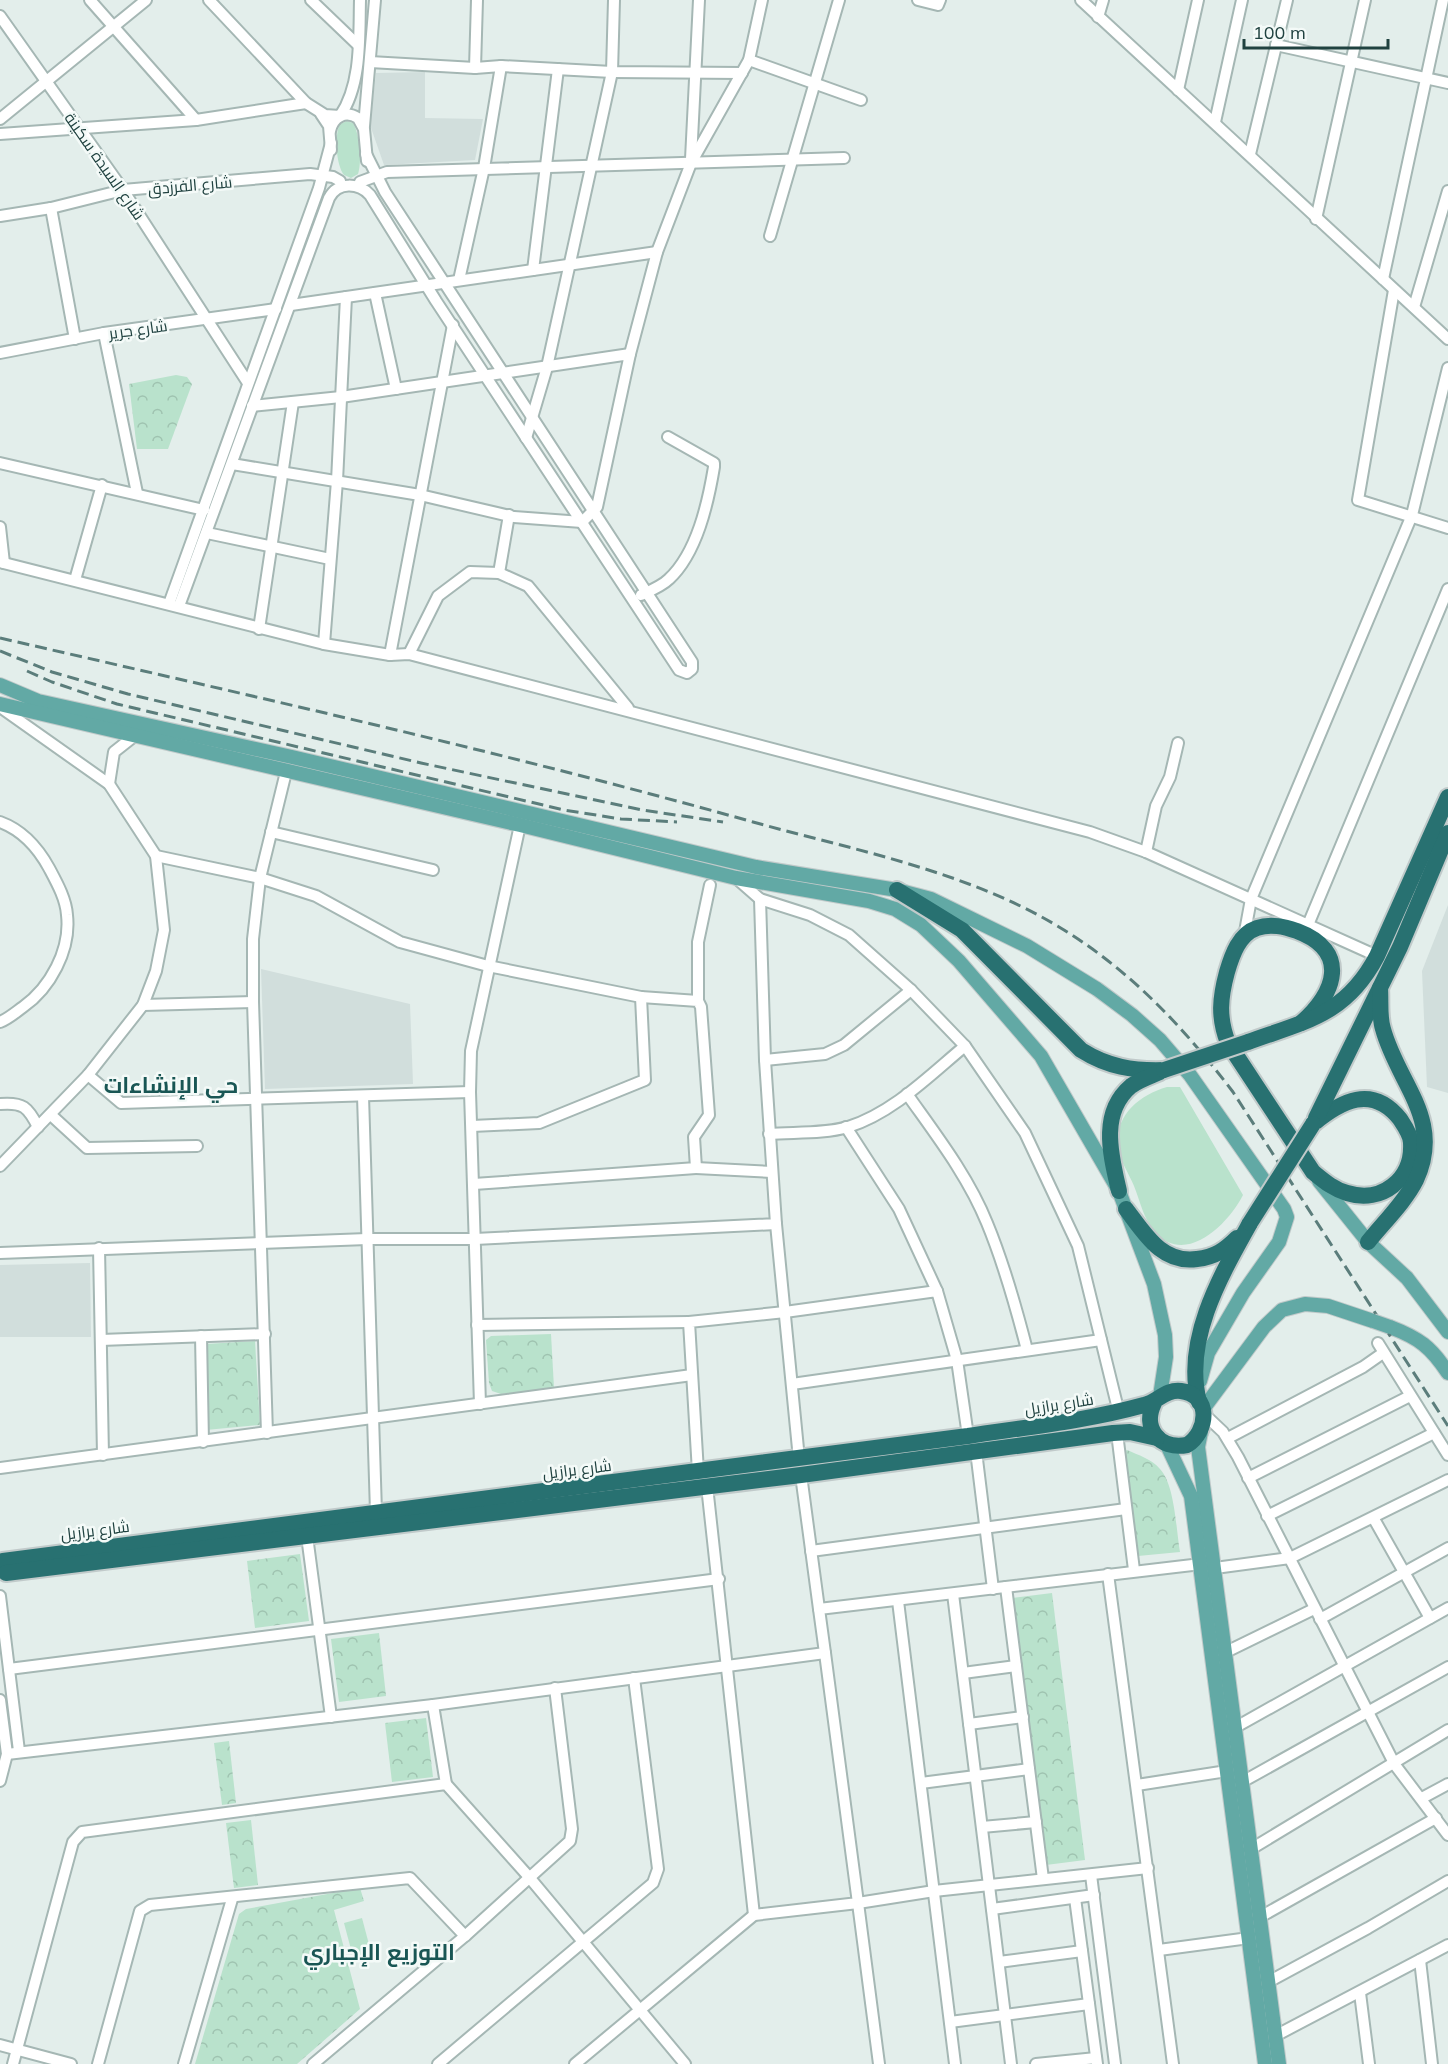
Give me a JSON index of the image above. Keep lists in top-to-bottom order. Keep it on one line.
{"streets":{"highway":["شارع برازيل"],"street":["شارع السيدة سكينة","شارع الفرزدق","شارع جرير"]},"crossings":[["شارع السيدة سكينة","شارع الفرزدق"],["شارع السيدة سكينة","شارع جرير"]],"districts":["حي الإنشاءات","التوزيع الإجباري"],"scale_bar":"100 m"}
